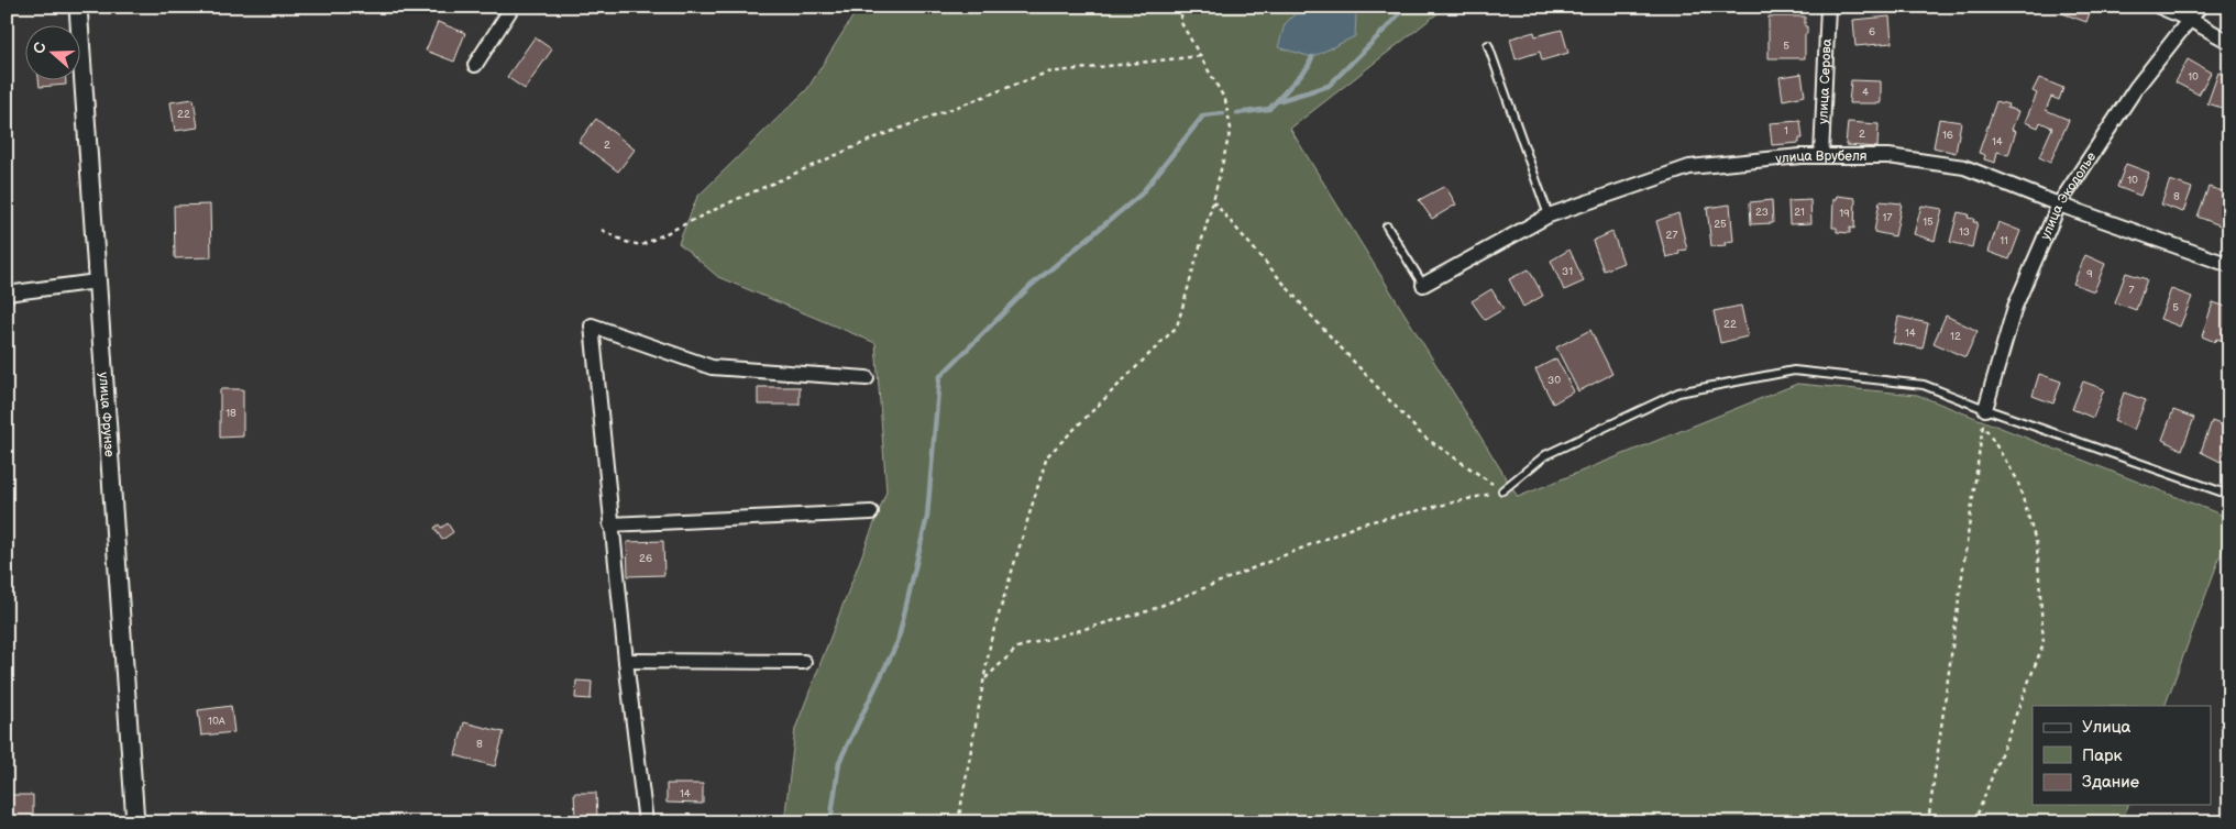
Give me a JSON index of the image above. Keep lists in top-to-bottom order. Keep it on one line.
{"streets":{"street":["улица Серова","улица Врубеля","улица Экодолье","улица Фрунзе"]},"crossings":[["улица Серова","улица Врубеля"],["улица Врубеля","улица Экодолье"]],"house_numbers":["6","5","10","4","22","1","2","16","14","2","10","8","23","21","19","17","15","25","13","27","11","31","9","7","5","22","14","12","30","18","26","10А","8","14"],"legend":["Улица","Парк","Здание"],"north":"left"}
